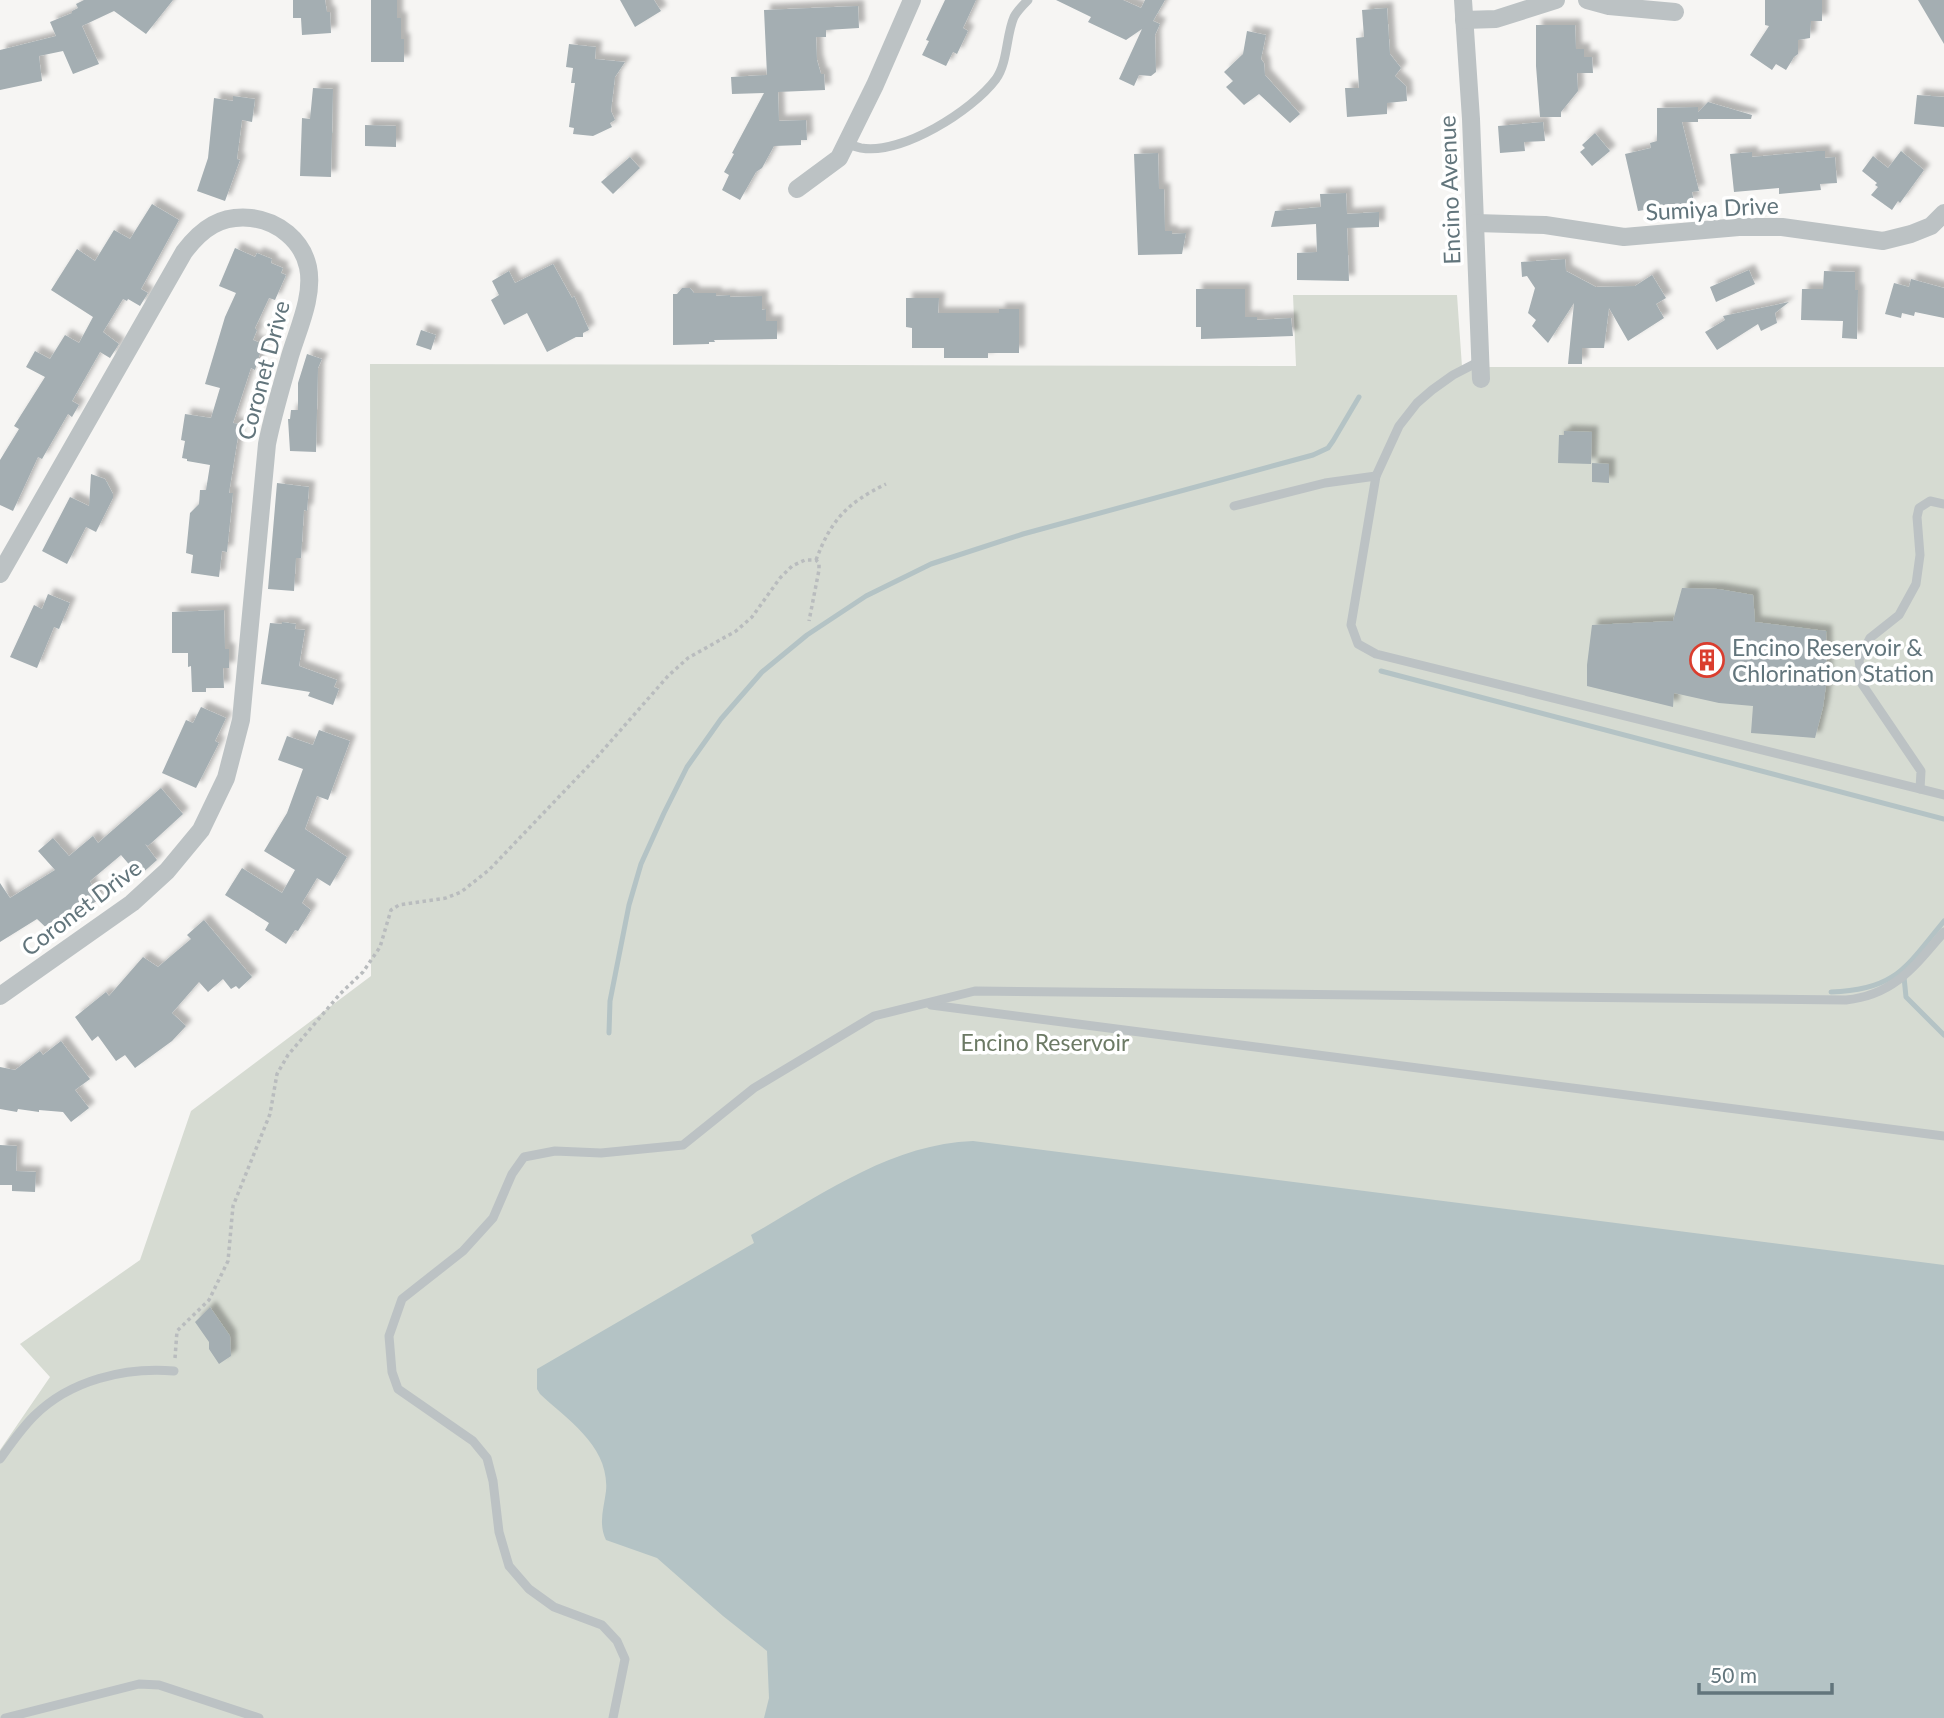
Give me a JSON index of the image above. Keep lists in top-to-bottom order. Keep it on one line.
{"streets":{"street":["Encino Avenue","Sumiya Drive","Coronet Drive"]},"crossings":[["Encino Avenue","Sumiya Drive"]],"parks":["Encino Reservoir"],"places":{"building":["Encino Reservoir & Chlorination Station"]},"scale_bar":"50 m"}
